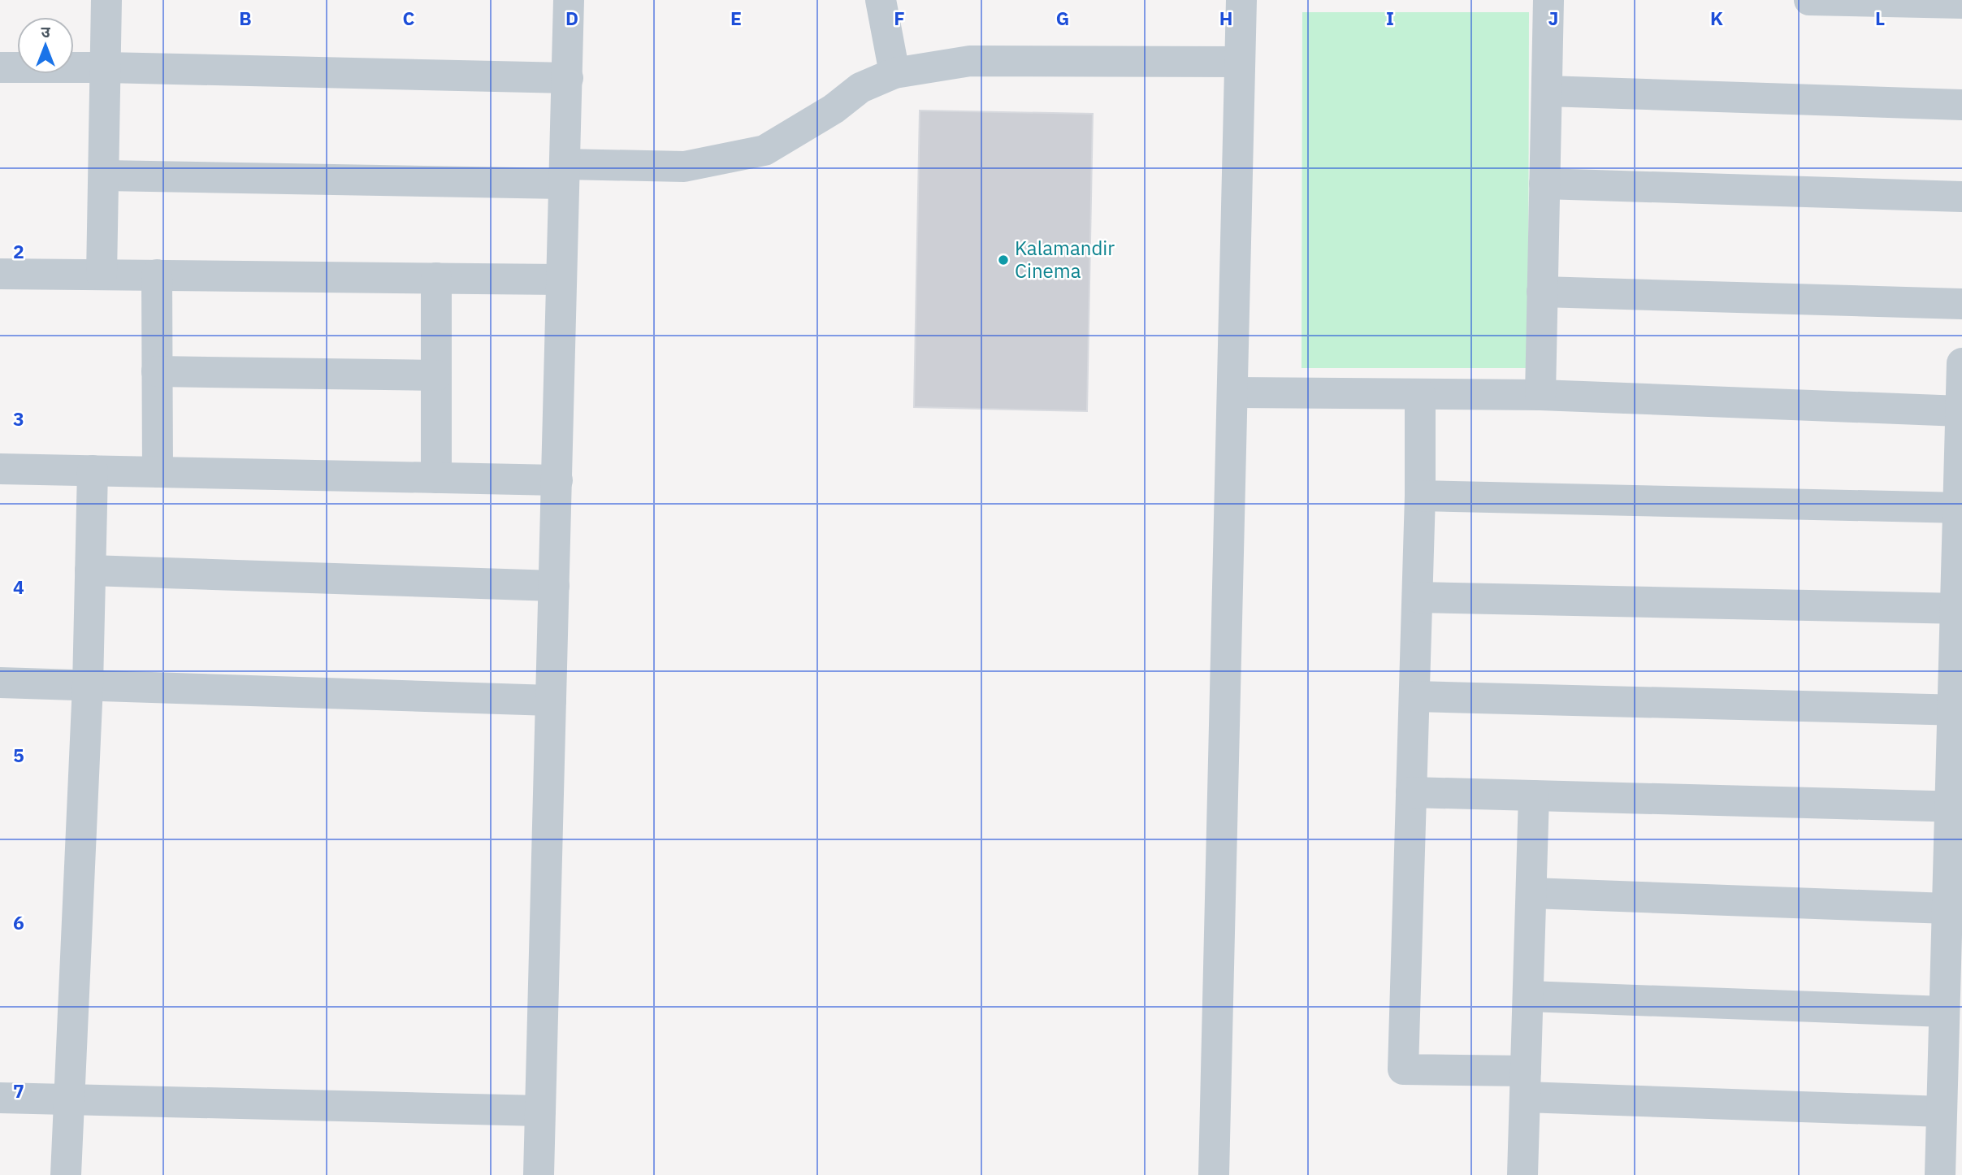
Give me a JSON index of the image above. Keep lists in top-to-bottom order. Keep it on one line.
{"places":["Kalamandir Cinema"],"north":"top","grid":{"columns":["B","C","D","E","F","G","H","I","J","K","L"],"rows":["2","3","4","5","6","7"]}}
